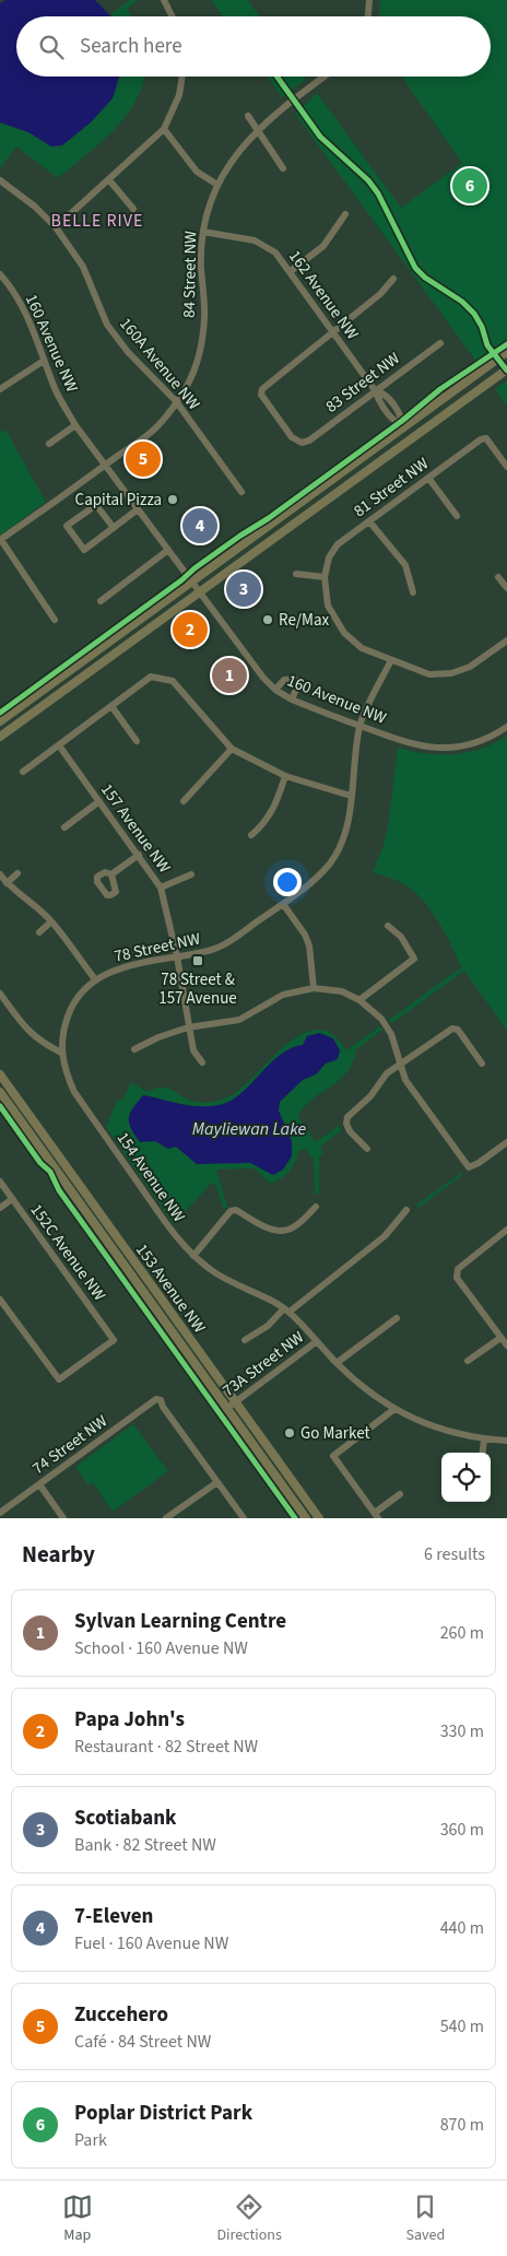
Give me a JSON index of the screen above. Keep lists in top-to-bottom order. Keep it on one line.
{"streets":{"main road":["153 Avenue NW"],"street":["84 Street NW","162 Avenue NW","160 Avenue NW","160A Avenue NW","83 Street NW","81 Street NW","157 Avenue NW","78 Street NW","154 Avenue NW","152C Avenue NW","73A Street NW","74 Street NW"]},"crossings":[["84 Street NW","162 Avenue NW"],["84 Street NW","160 Avenue NW"],["84 Street NW","160A Avenue NW"],["162 Avenue NW","83 Street NW"],["160 Avenue NW","78 Street NW"],["157 Avenue NW","78 Street NW"],["78 Street NW","154 Avenue NW"],["154 Avenue NW","73A Street NW"],["153 Avenue NW","73A Street NW"]],"districts":["BELLE RIVE"],"water":["Mayliewan Lake"],"places":{"other":["Capital Pizza","Re/Max","Go Market"],"transit":["78 Street & 157 Avenue"]},"page":{"search":"Search here","pins":["6","5","4","3","2","1"],"heading":["Nearby","6 results"],"list":[{"mark":"1","name":"Sylvan Learning Centre","note":"School · 160 Avenue NW","value":"260 m"},{"mark":"2","name":"Papa John's","note":"Restaurant · 82 Street NW","value":"330 m"},{"mark":"3","name":"Scotiabank","note":"Bank · 82 Street NW","value":"360 m"},{"mark":"4","name":"7-Eleven","note":"Fuel · 160 Avenue NW","value":"440 m"},{"mark":"5","name":"Zuccehero","note":"Café · 84 Street NW","value":"540 m"},{"mark":"6","name":"Poplar District Park","note":"Park","value":"870 m"}],"nav":["Map","Directions","Saved"]}}
